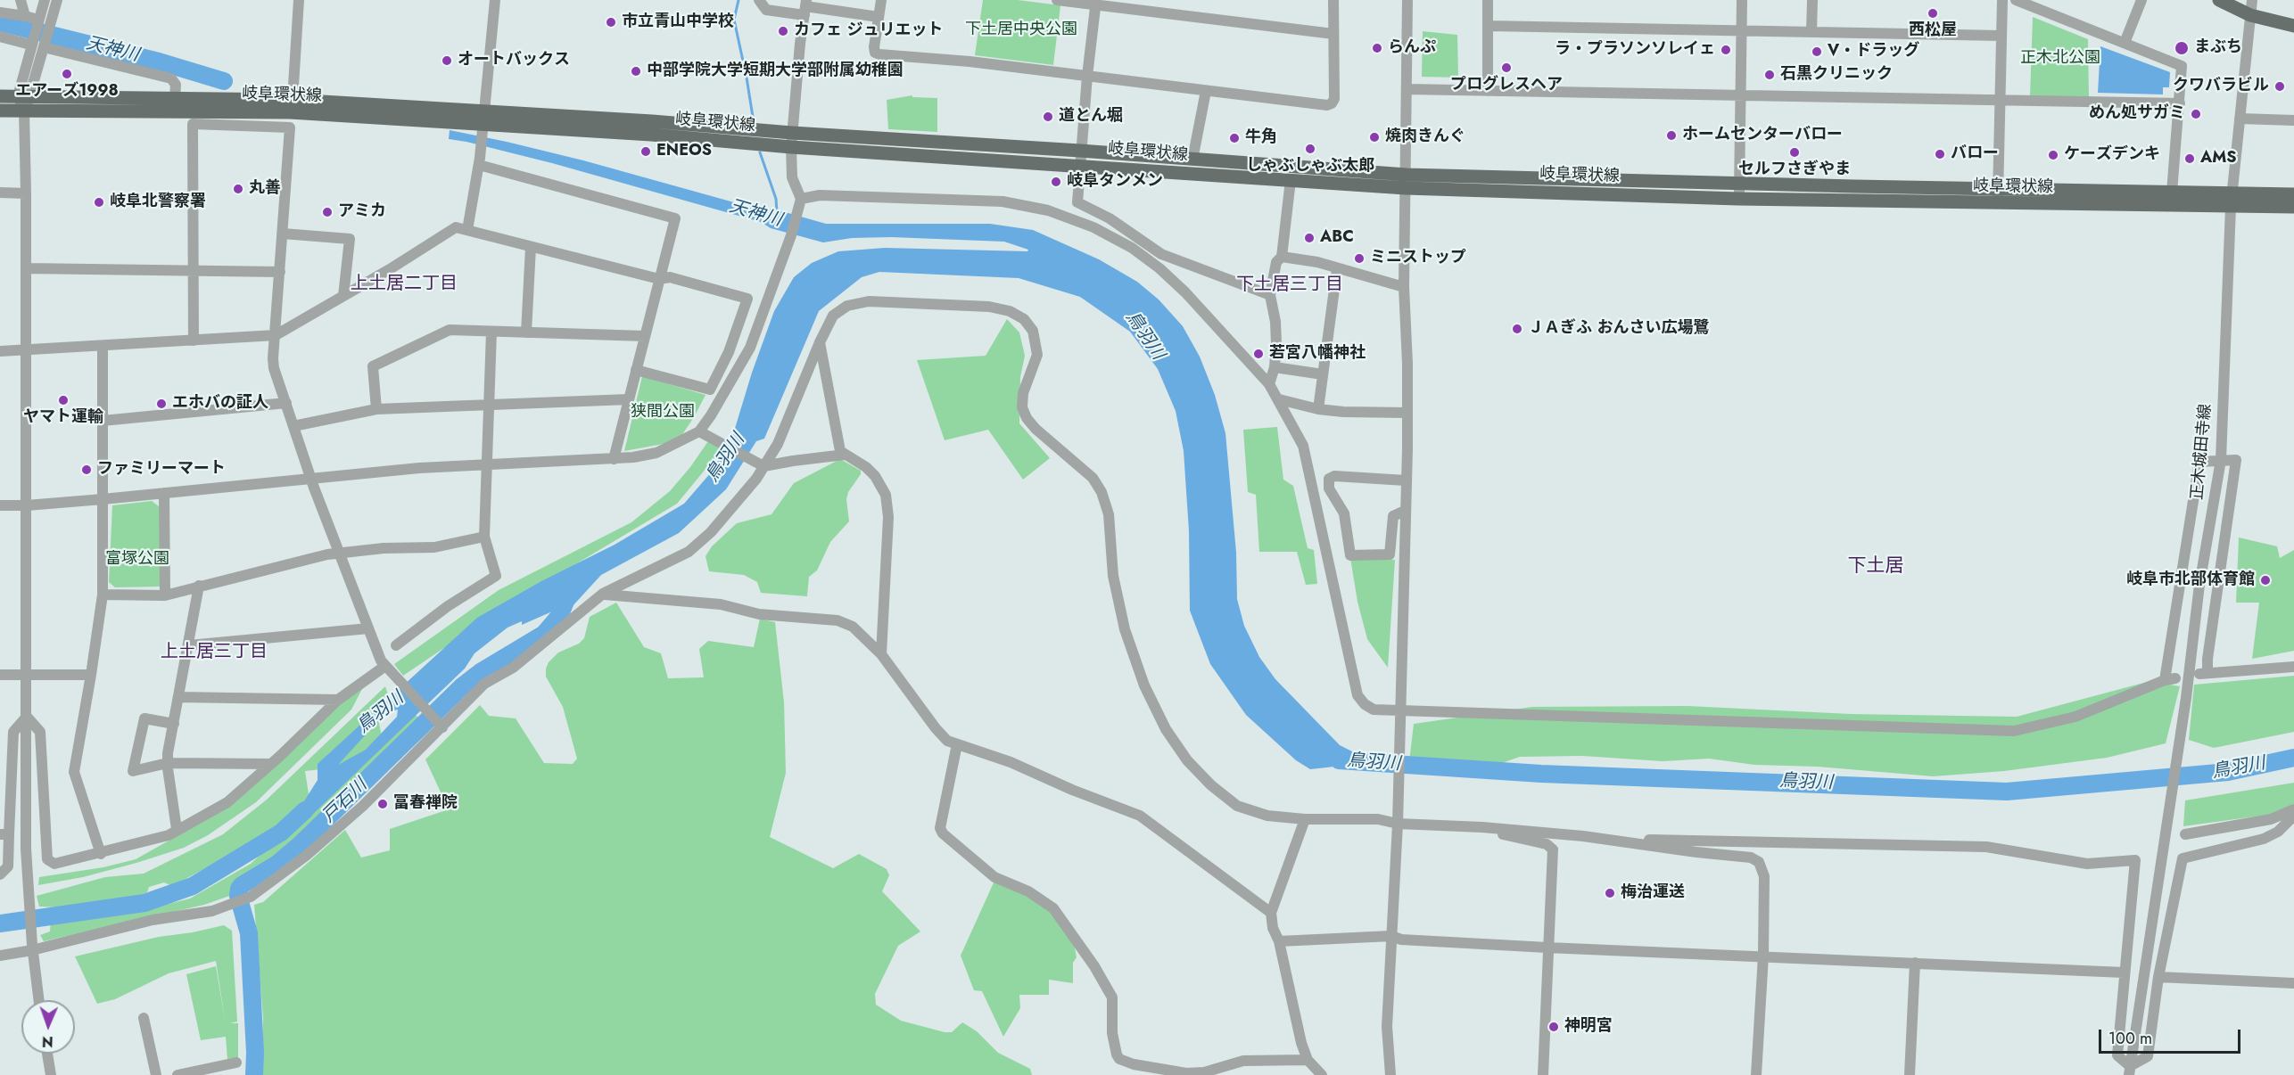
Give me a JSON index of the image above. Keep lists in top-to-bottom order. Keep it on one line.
{"streets":{"main road":["岐阜環状線"],"street":["正木城田寺線"]},"crossings":[["岐阜環状線","正木城田寺線"]],"districts":["上土居二丁目","下土居三丁目","下土居","上土居三丁目"],"water":["天神川","鳥羽川","戸石川"],"parks":["下土居中央公園","正木北公園","狭間公園","富塚公園"],"places":["西松屋","市立青山中学校","カフェ ジュリエット","らんぷ","まぶち","ラ・プラソンソレイェ","V・ドラッグ","オートバックス","プログレスヘア","中部学院大学短期大学部附属幼稚園","エアーズ1998","石黒クリニック","クワバラビル","めん処サガミ","道とん堀","ホームセンターバロー","焼肉きんぐ","牛角","しゃぶしゃぶ太郎","ENEOS","セルフさぎやま","バロー","ケーズデンキ","AMS","岐阜タンメン","丸善","岐阜北警察署","アミカ","ABC","ミニストップ","ＪＡぎふ おんさい広場鷺","若宮八幡神社","ヤマト運輸","エホバの証人","ファミリーマート","岐阜市北部体育館","冨春禅院","梅治運送","神明宮"],"scale_bar":"100 m","north":"bottom"}
